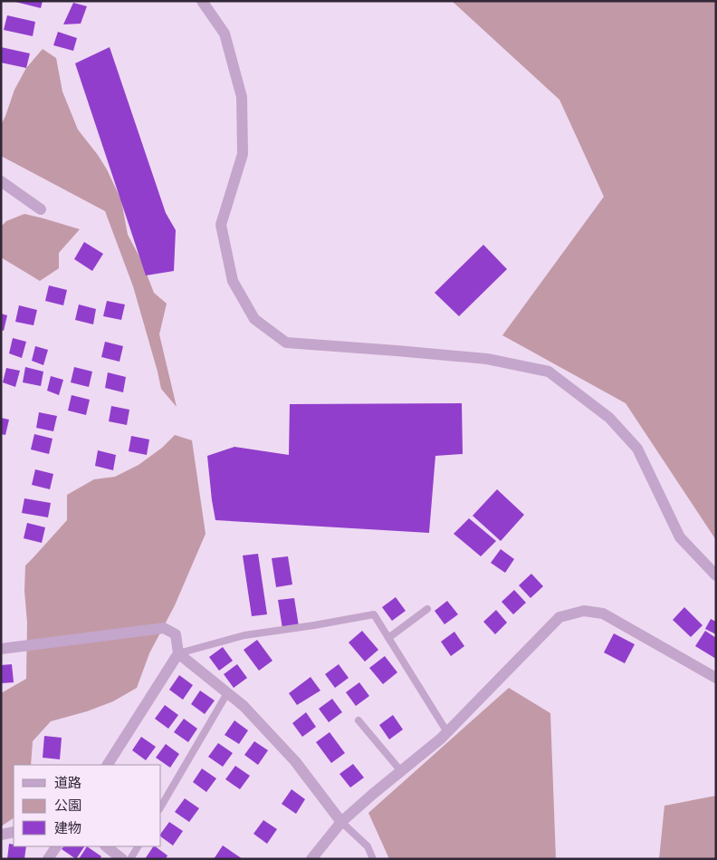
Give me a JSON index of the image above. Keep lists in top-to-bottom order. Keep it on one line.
{"legend":["道路","公園","建物"]}
